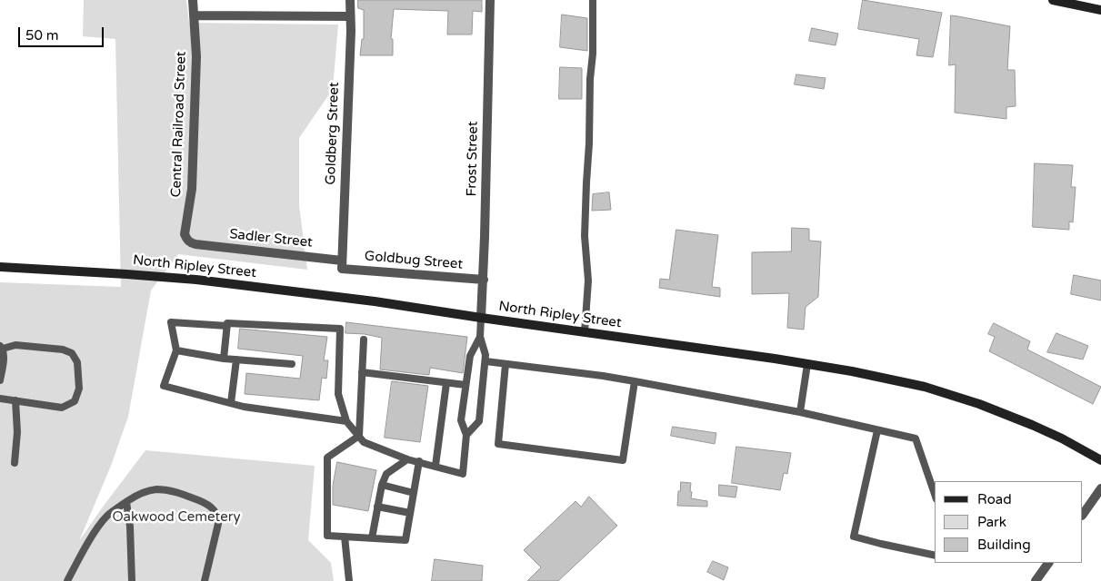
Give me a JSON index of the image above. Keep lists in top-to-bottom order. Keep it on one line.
{"streets":{"main road":["North Ripley Street"],"street":["Central Railroad Street","Goldberg Street","Frost Street","Sadler Street","Goldbug Street"]},"crossings":[["Central Railroad Street","Sadler Street"],["Goldberg Street","Sadler Street"],["Goldberg Street","Goldbug Street"],["Frost Street","Goldbug Street"],["Frost Street","North Ripley Street"],["Sadler Street","Goldbug Street"]],"parks":["Oakwood Cemetery"],"legend":["Road","Park","Building"],"scale_bar":"50 m"}
